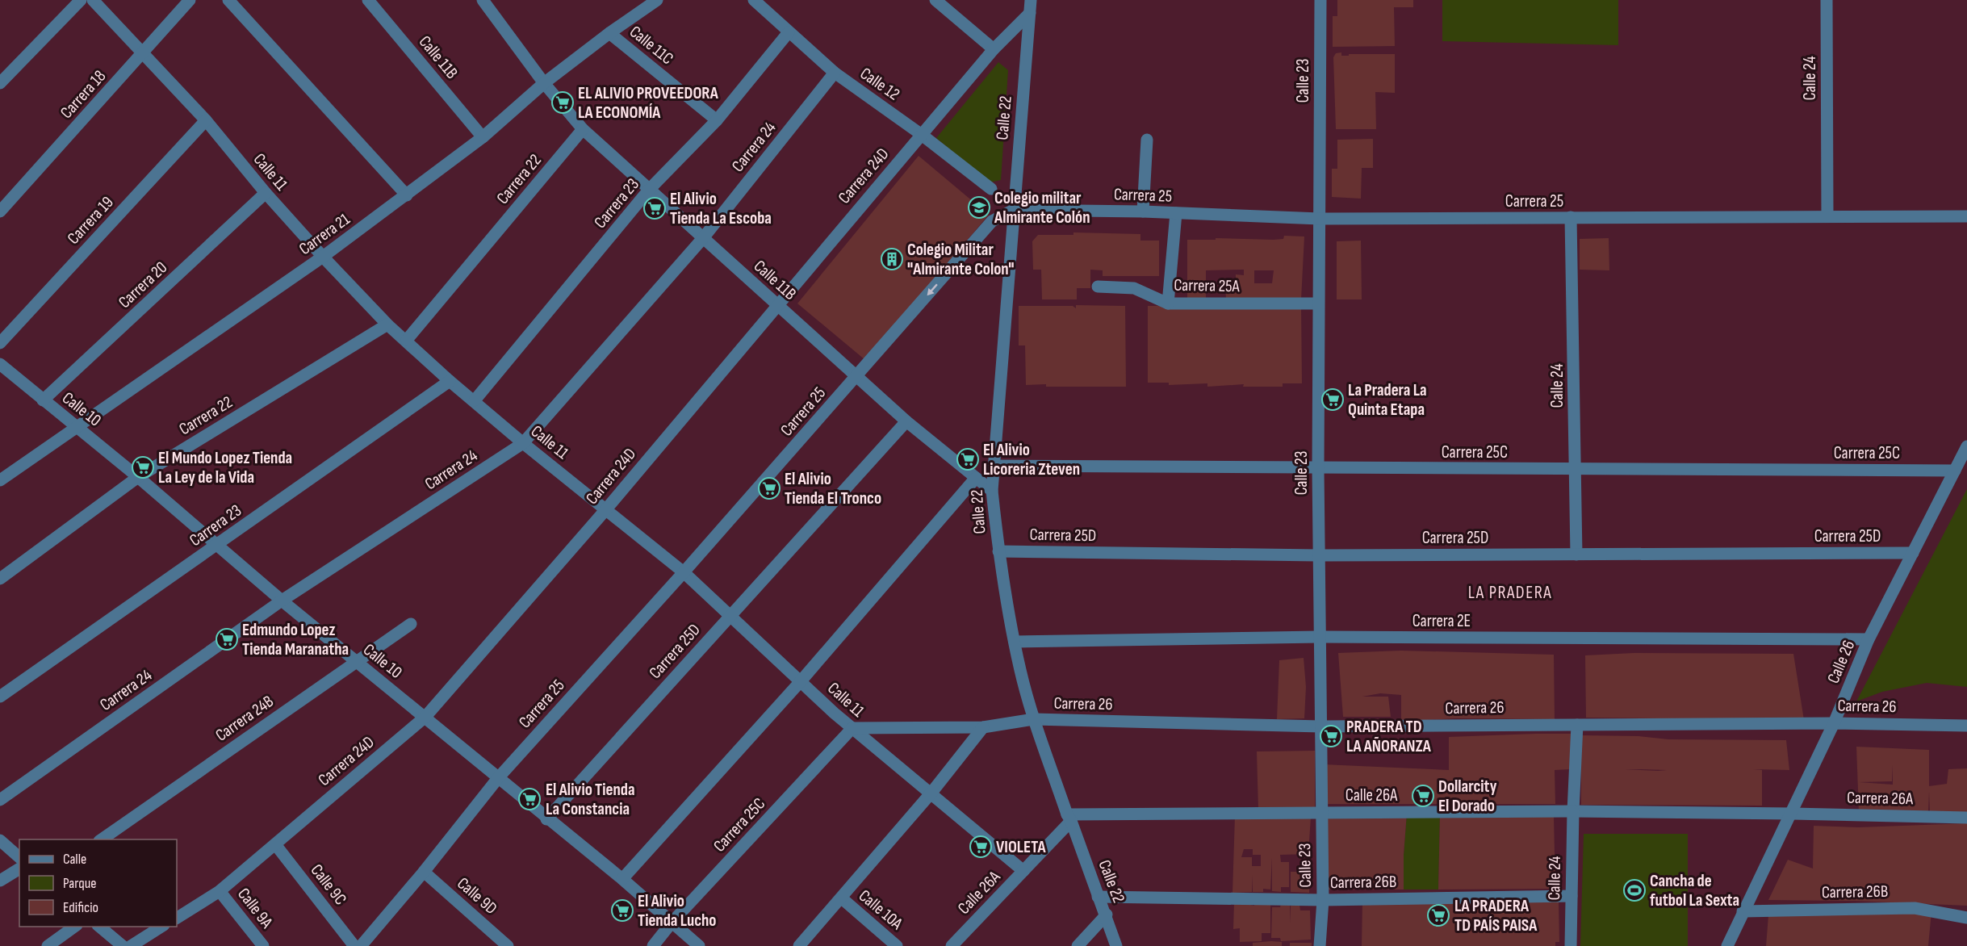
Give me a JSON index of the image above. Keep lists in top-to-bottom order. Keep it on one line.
{"streets":{"street":["Calle 11C","Calle 11B","Calle 24","Calle 23","Calle 12","Carrera 18","Calle 22","Carrera 24","Calle 11","Carrera 24D","Carrera 22","Carrera 25","Carrera 23","Carrera 19","Carrera 21","Carrera 20","Carrera 25A","Calle 10","Carrera 25C","Carrera 25D","Carrera 2E","Calle 26","Carrera 26","Carrera 24B","Calle 26A","Carrera 26A","Carrera 26B","Calle 9C","Calle 9D","Calle 9A","Calle 10A"]},"crossings":[["Calle 11C","Carrera 23"],["Calle 11C","Carrera 21"],["Calle 11B","Calle 22"],["Calle 11B","Carrera 24"],["Calle 11B","Carrera 24D"],["Calle 11B","Carrera 22"],["Calle 11B","Carrera 25"],["Calle 11B","Carrera 23"],["Calle 11B","Carrera 21"],["Calle 11B","Carrera 25D"],["Calle 24","Carrera 25"],["Calle 24","Carrera 25C"],["Calle 24","Carrera 25D"],["Calle 24","Carrera 26"],["Calle 24","Calle 26A"],["Calle 24","Carrera 26B"],["Calle 23","Carrera 25"],["Calle 23","Carrera 25A"],["Calle 23","Carrera 25C"],["Calle 23","Carrera 25D"],["Calle 23","Carrera 2E"],["Calle 23","Carrera 26"],["Calle 23","Calle 26A"],["Calle 23","Carrera 26B"],["Calle 12","Carrera 24"],["Calle 12","Carrera 24D"],["Calle 12","Carrera 23"],["Carrera 18","Calle 11"],["Calle 22","Carrera 24D"],["Calle 22","Carrera 25"],["Calle 22","Carrera 25C"],["Calle 22","Carrera 25D"],["Calle 22","Carrera 2E"],["Calle 22","Carrera 26"],["Calle 22","Calle 26A"],["Calle 22","Carrera 26B"],["Carrera 24","Calle 11"],["Carrera 24","Calle 10"],["Calle 11","Carrera 24D"],["Calle 11","Carrera 22"],["Calle 11","Carrera 25"],["Calle 11","Carrera 23"],["Calle 11","Carrera 19"],["Calle 11","Carrera 21"],["Calle 11","Carrera 20"],["Calle 11","Carrera 25C"],["Calle 11","Carrera 25D"],["Calle 11","Carrera 26"],["Calle 11","Calle 26A"],["Carrera 24D","Calle 10"],["Carrera 24D","Calle 9C"],["Carrera 24D","Calle 9A"],["Carrera 22","Calle 10"],["Carrera 25","Calle 10"],["Carrera 25","Calle 9D"],["Carrera 23","Calle 10"],["Carrera 21","Calle 10"],["Carrera 20","Calle 10"],["Calle 10","Carrera 25C"],["Calle 10","Carrera 25D"],["Calle 10","Carrera 24B"],["Carrera 25C","Calle 26"],["Carrera 25C","Carrera 26"],["Carrera 25D","Calle 26"],["Carrera 2E","Calle 26"],["Calle 26","Carrera 26"],["Calle 26","Calle 26A"],["Calle 26","Carrera 26A"],["Calle 26","Carrera 26B"],["Calle 26A","Carrera 26A"]],"districts":["LA PRADERA"],"places":{"supermarket":["EL ALIVIO PROVEEDORA LA ECONOMÍA","El Alivio Tienda La Escoba","La Pradera La Quinta Etapa","El Alivio Licoreria Zteven","El Mundo Lopez Tienda La Ley de la Vida","El Alivio Tienda El Tronco","Edmundo Lopez Tienda Maranatha","PRADERA TD LA AÑORANZA","Dollarcity El Dorado","El Alivio Tienda La Constancia","VIOLETA","El Alivio Tienda Lucho","LA PRADERA TD PAÍS PAISA"],"school or university":["Colegio militar Almirante Colón"],"building":["Colegio Militar \"Almirante Colon\""],"sports":["Cancha de futbol La Sexta"]},"legend":["Calle","Parque","Edificio"]}
